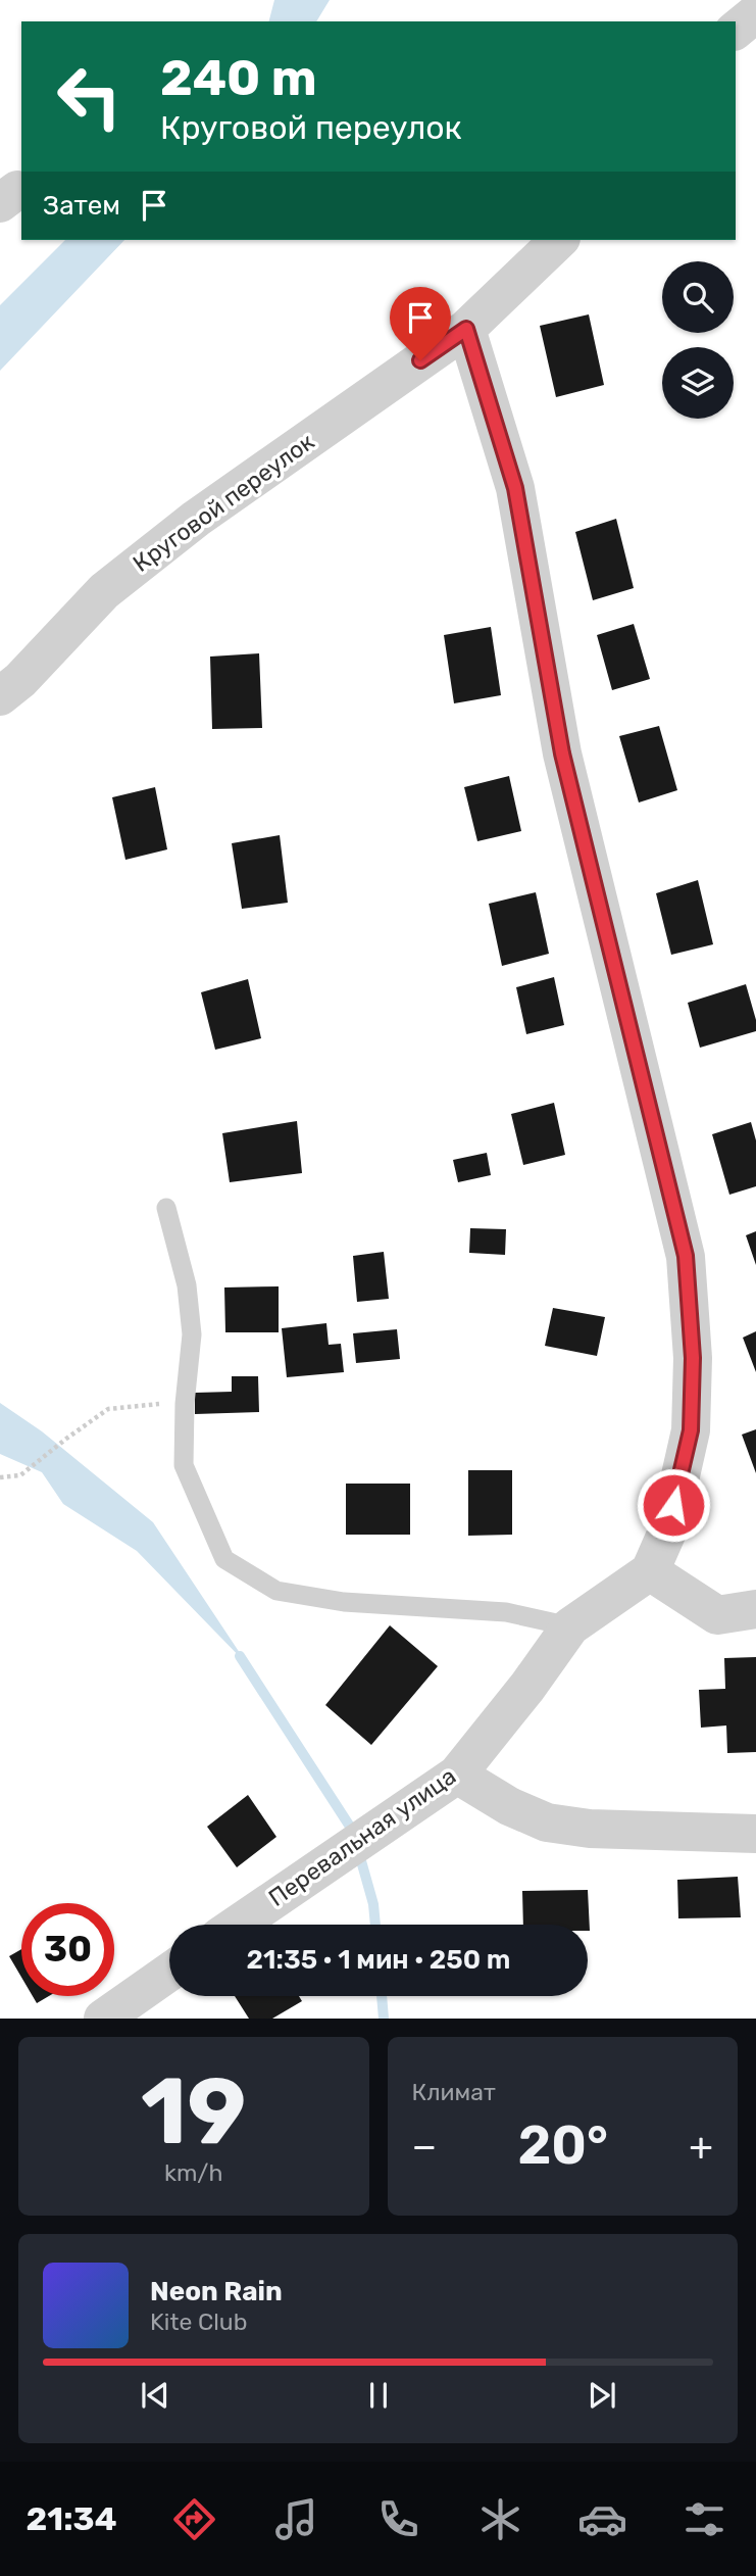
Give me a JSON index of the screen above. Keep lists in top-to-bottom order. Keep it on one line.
{"streets":{"street":["Круговой переулок","Перевальная улица"]},"page":{"turn":["240 m","Круговой переулок"],"then":"Затем","limit":"30","trip":"21:35 · 1 мин · 250 m","tile":[["19","km/h"],"Климат"],"heat":["−","20°","+"],"song":["Neon Rain","Kite Club"],"tabs":"21:34"}}
